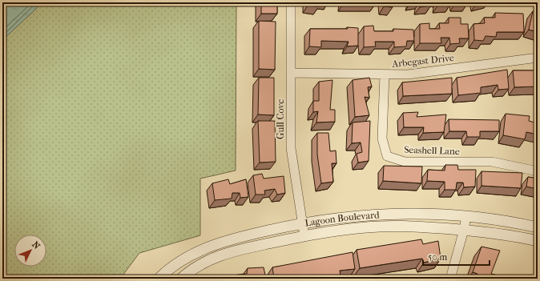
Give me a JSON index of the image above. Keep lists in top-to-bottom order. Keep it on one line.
{"streets":{"street":["Arbegast Drive","Gull Cove","Seashell Lane","Lagoon Boulevard"]},"crossings":[["Arbegast Drive","Gull Cove"],["Arbegast Drive","Seashell Lane"],["Gull Cove","Lagoon Boulevard"]],"scale_bar":"50 m","north":"top right"}
